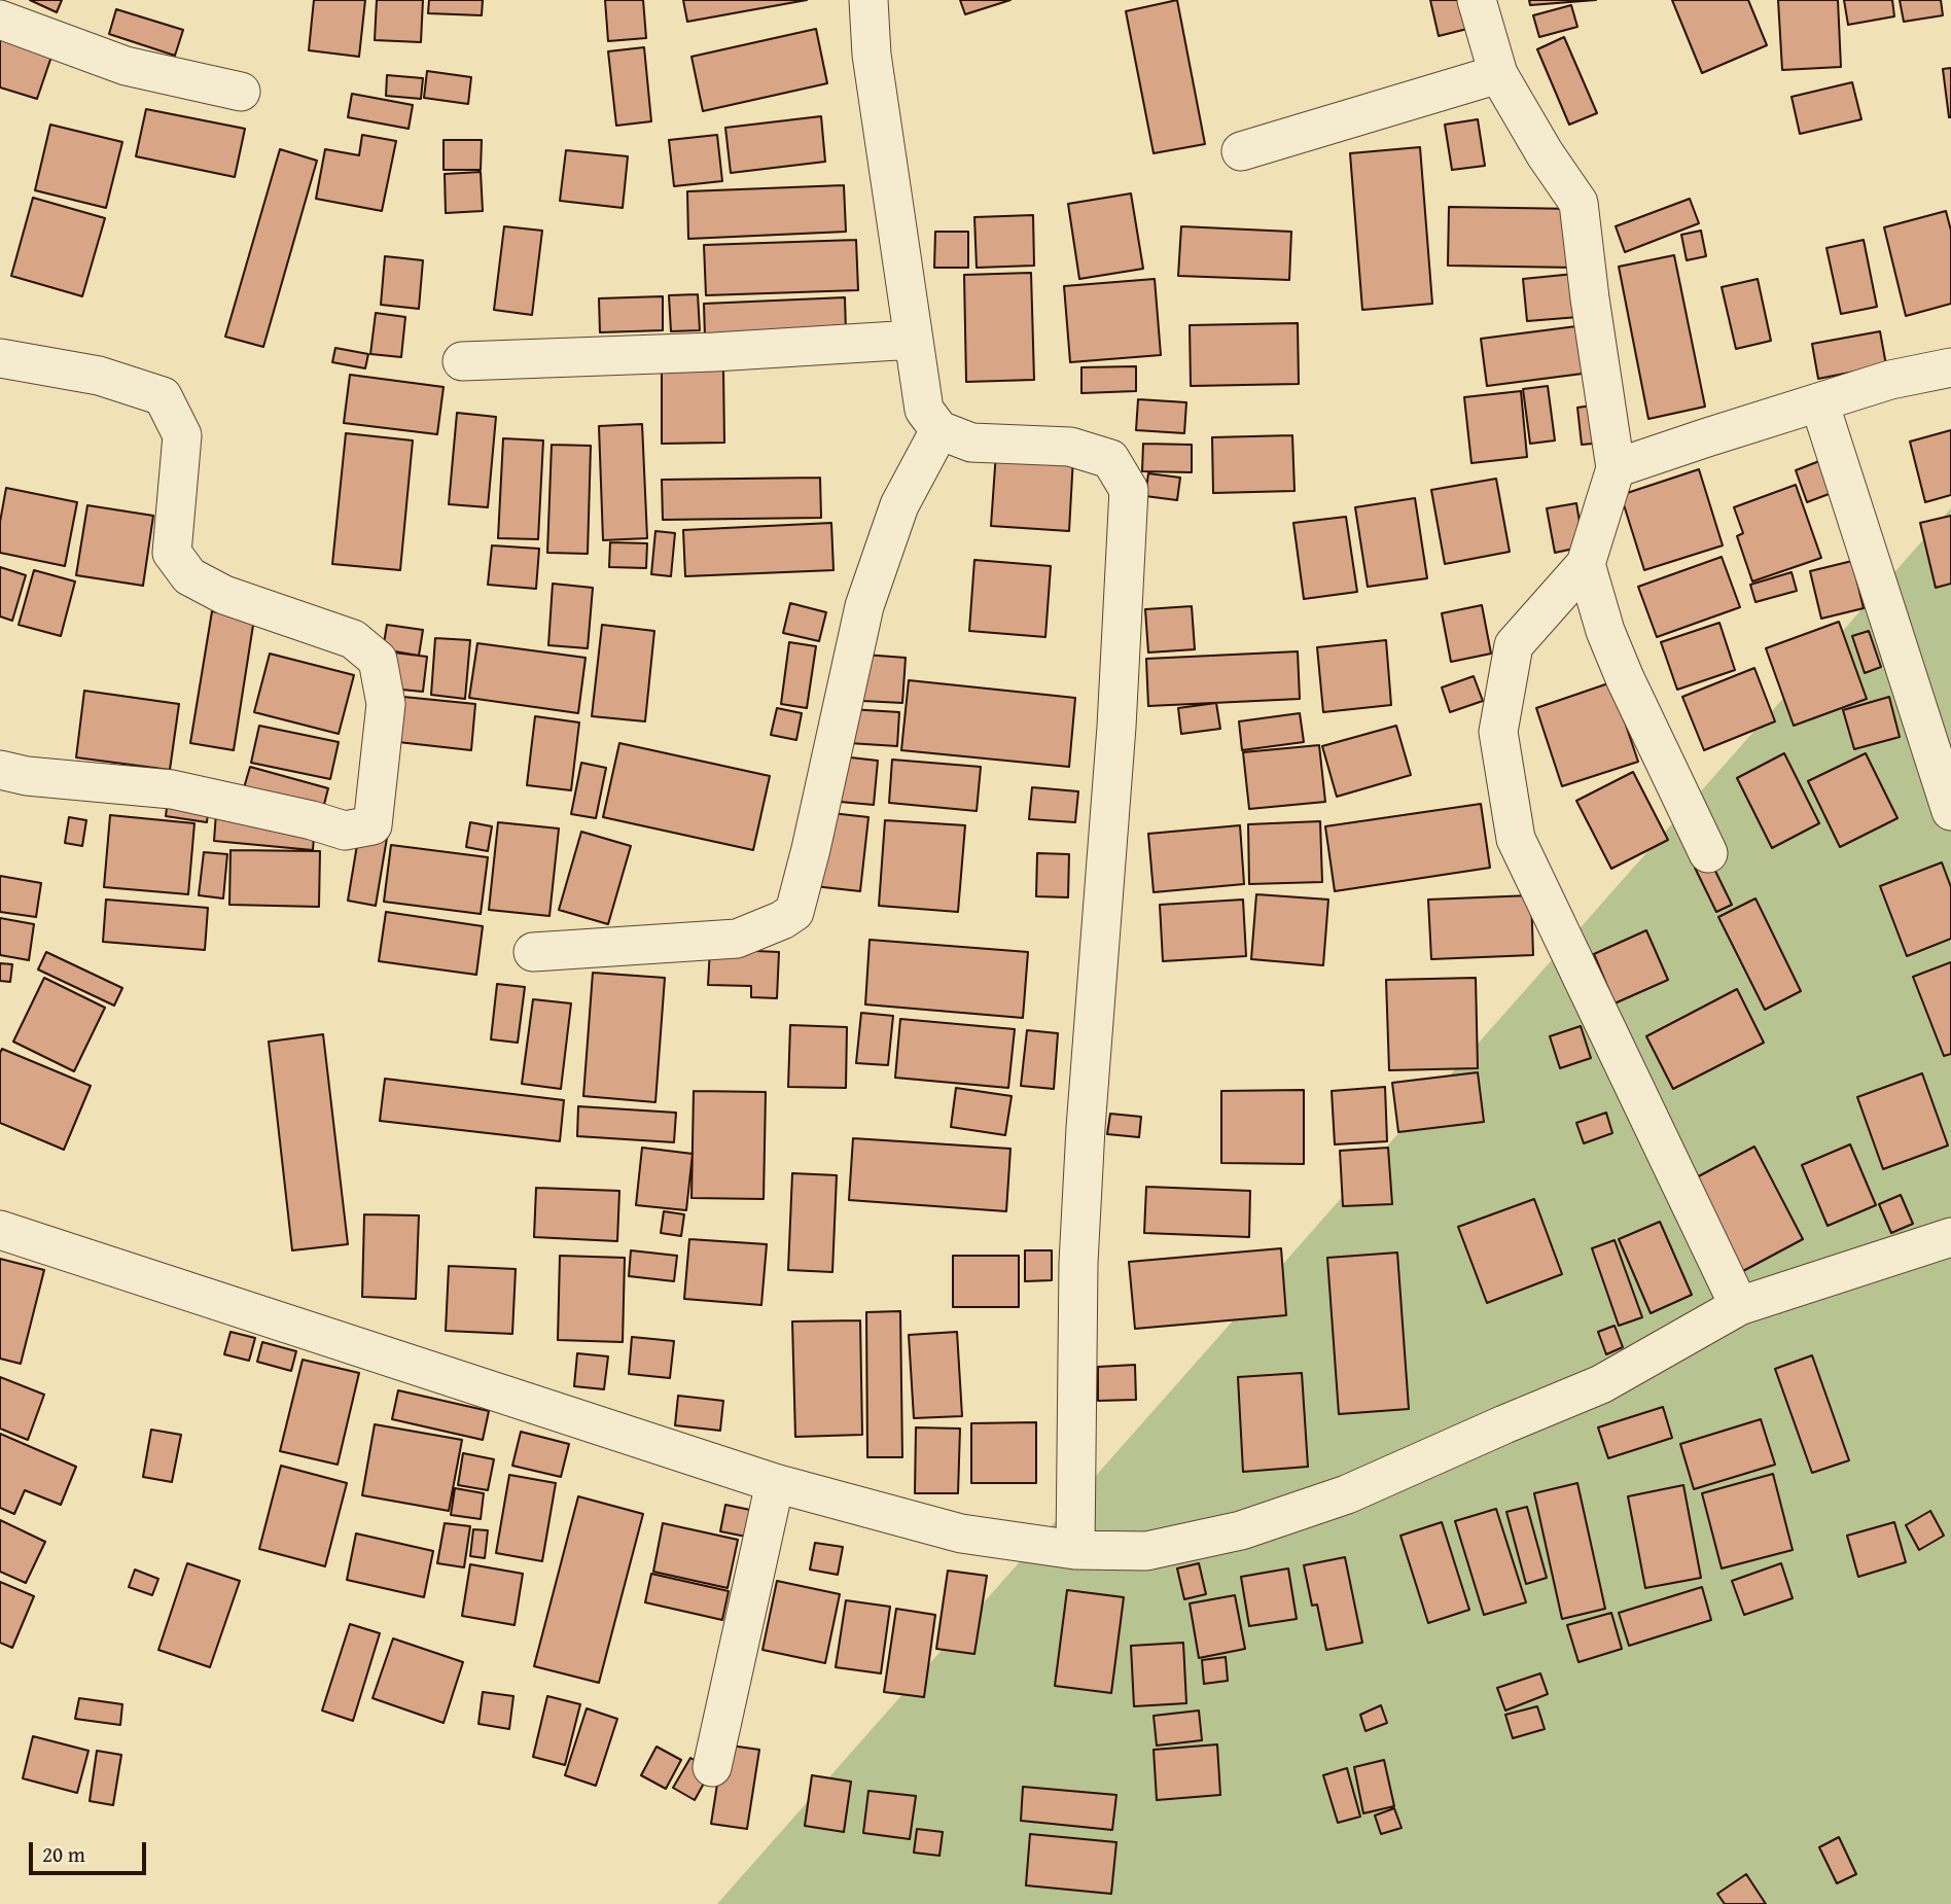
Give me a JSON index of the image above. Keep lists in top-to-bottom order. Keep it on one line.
{"scale_bar":"20 m"}
